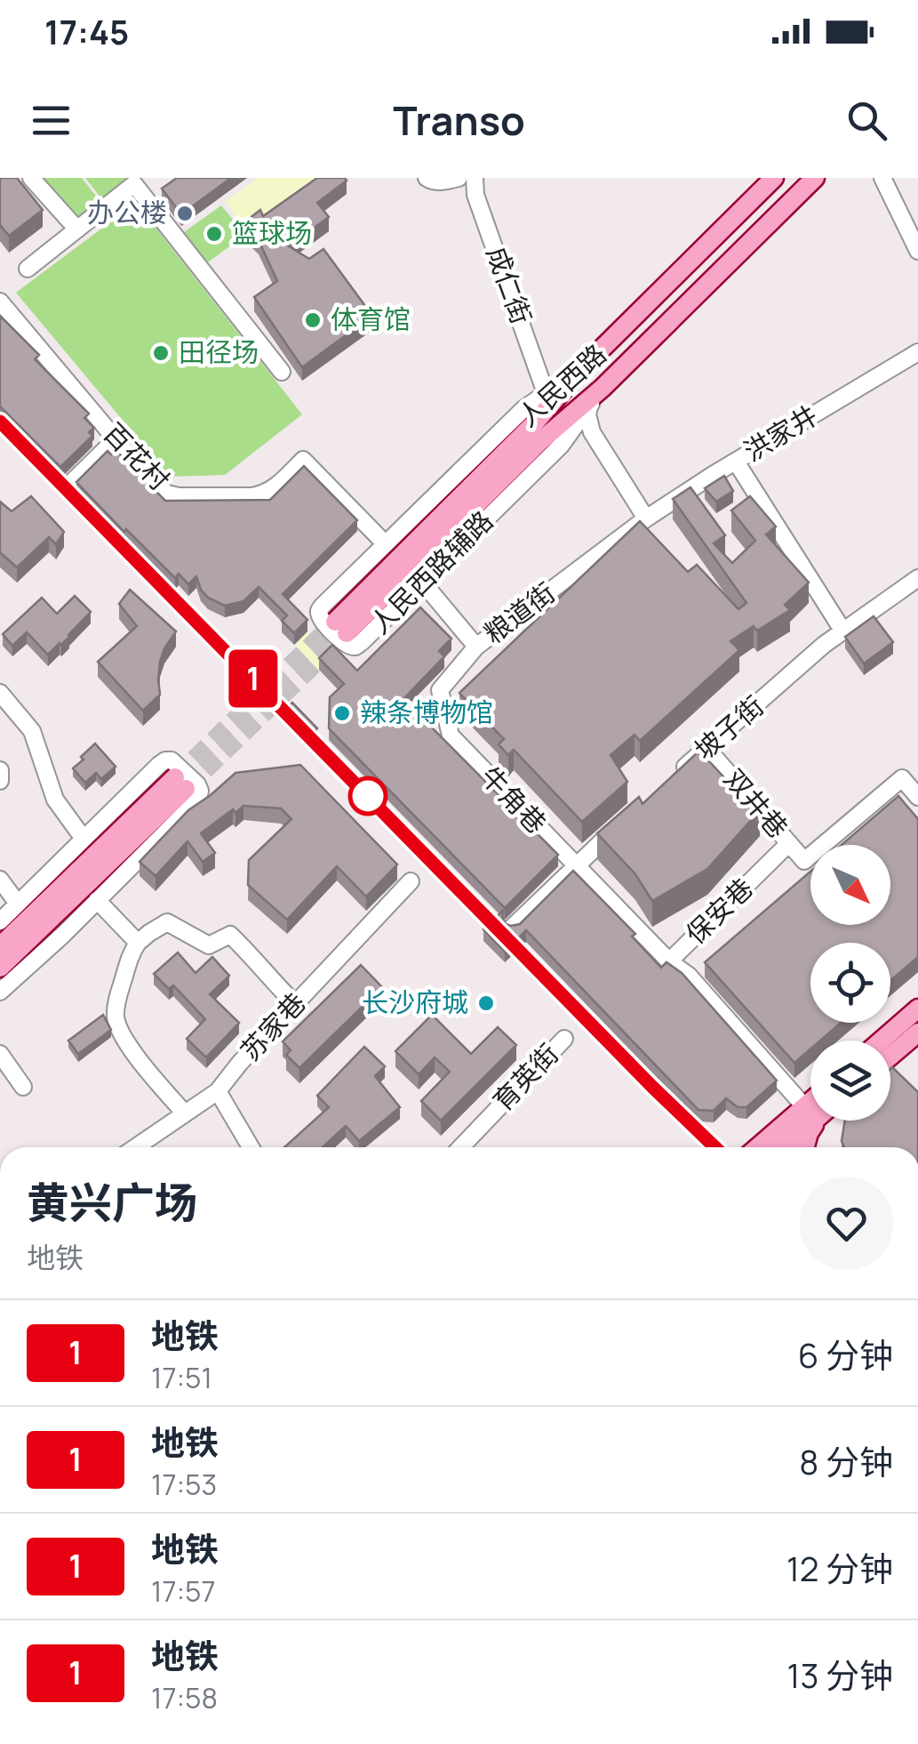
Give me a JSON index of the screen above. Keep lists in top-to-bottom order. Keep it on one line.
{"streets":{"main road":["人民西路"],"street":["成仁街","洪家井","百花村","人民西路辅路","粮道街","坡子街","牛角巷","双井巷","保安巷","苏家巷","育英街"]},"crossings":[["成仁街","人民西路辅路"],["人民西路","人民西路辅路"],["洪家井","粮道街"],["百花村","人民西路辅路"],["粮道街","牛角巷"],["坡子街","双井巷"],["牛角巷","保安巷"],["双井巷","保安巷"]],"places":["办公楼","篮球场","体育馆","田径场","辣条博物馆","长沙府城"],"lines":["metro line 1"],"north":"bottom right","page":{"status":"17:45","header":"Transo","on_map":"1","heading":["黄兴广场","地铁"],"list":[{"mark":"1","name":"地铁","note":"17:51","value":"6 分钟"},{"mark":"1","name":"地铁","note":"17:53","value":"8 分钟"},{"mark":"1","name":"地铁","note":"17:57","value":"12 分钟"},{"mark":"1","name":"地铁","note":"17:58","value":"13 分钟"}]}}
